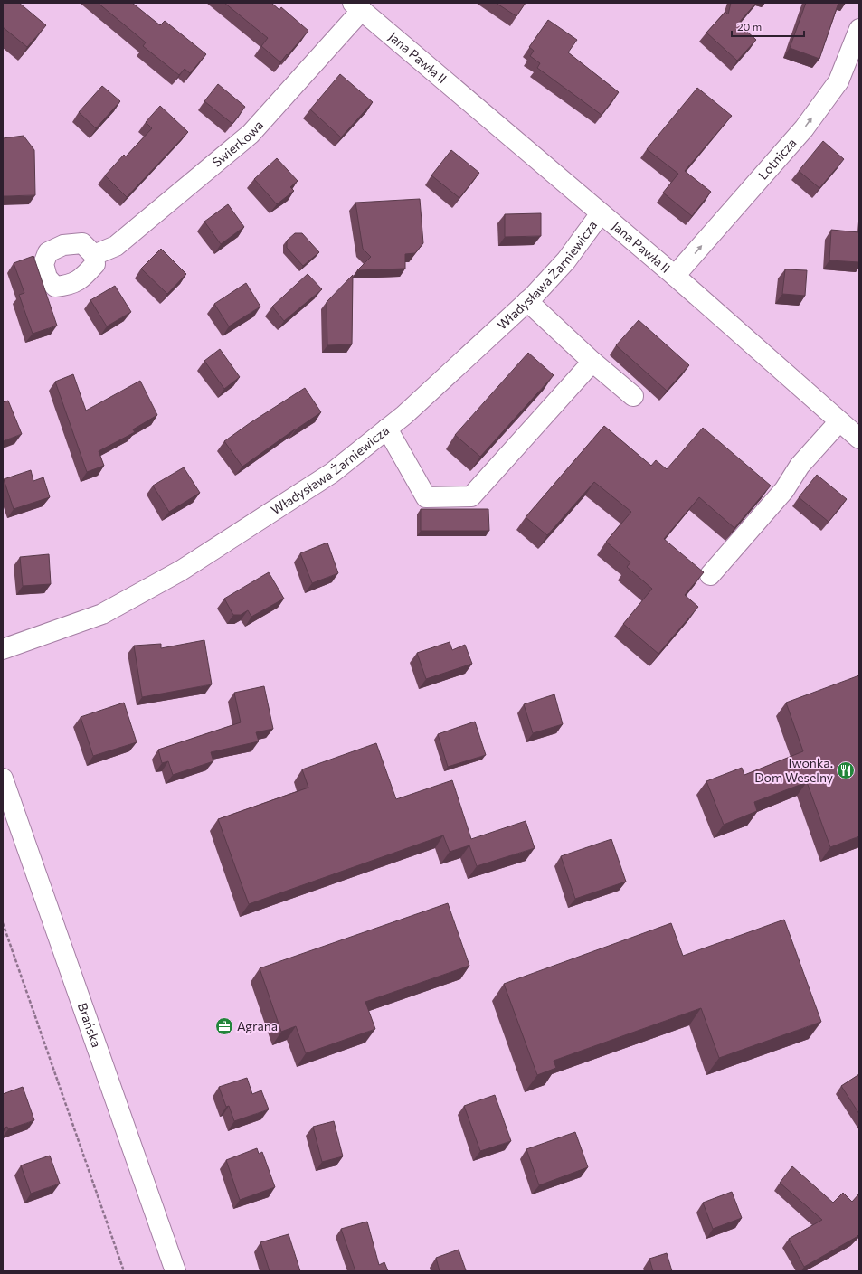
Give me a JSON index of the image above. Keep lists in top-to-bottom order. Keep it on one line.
{"streets":{"street":["Jana Pawła II","Świerkowa","Lotnicza","Władysława Żarniewicza","Brańska"]},"crossings":[["Jana Pawła II","Świerkowa"],["Jana Pawła II","Lotnicza"],["Jana Pawła II","Władysława Żarniewicza"]],"one_way":["Lotnicza"],"places":{"restaurant":["Iwonka. Dom Weselny"],"office":["Agrana"]},"scale_bar":"20 m"}
